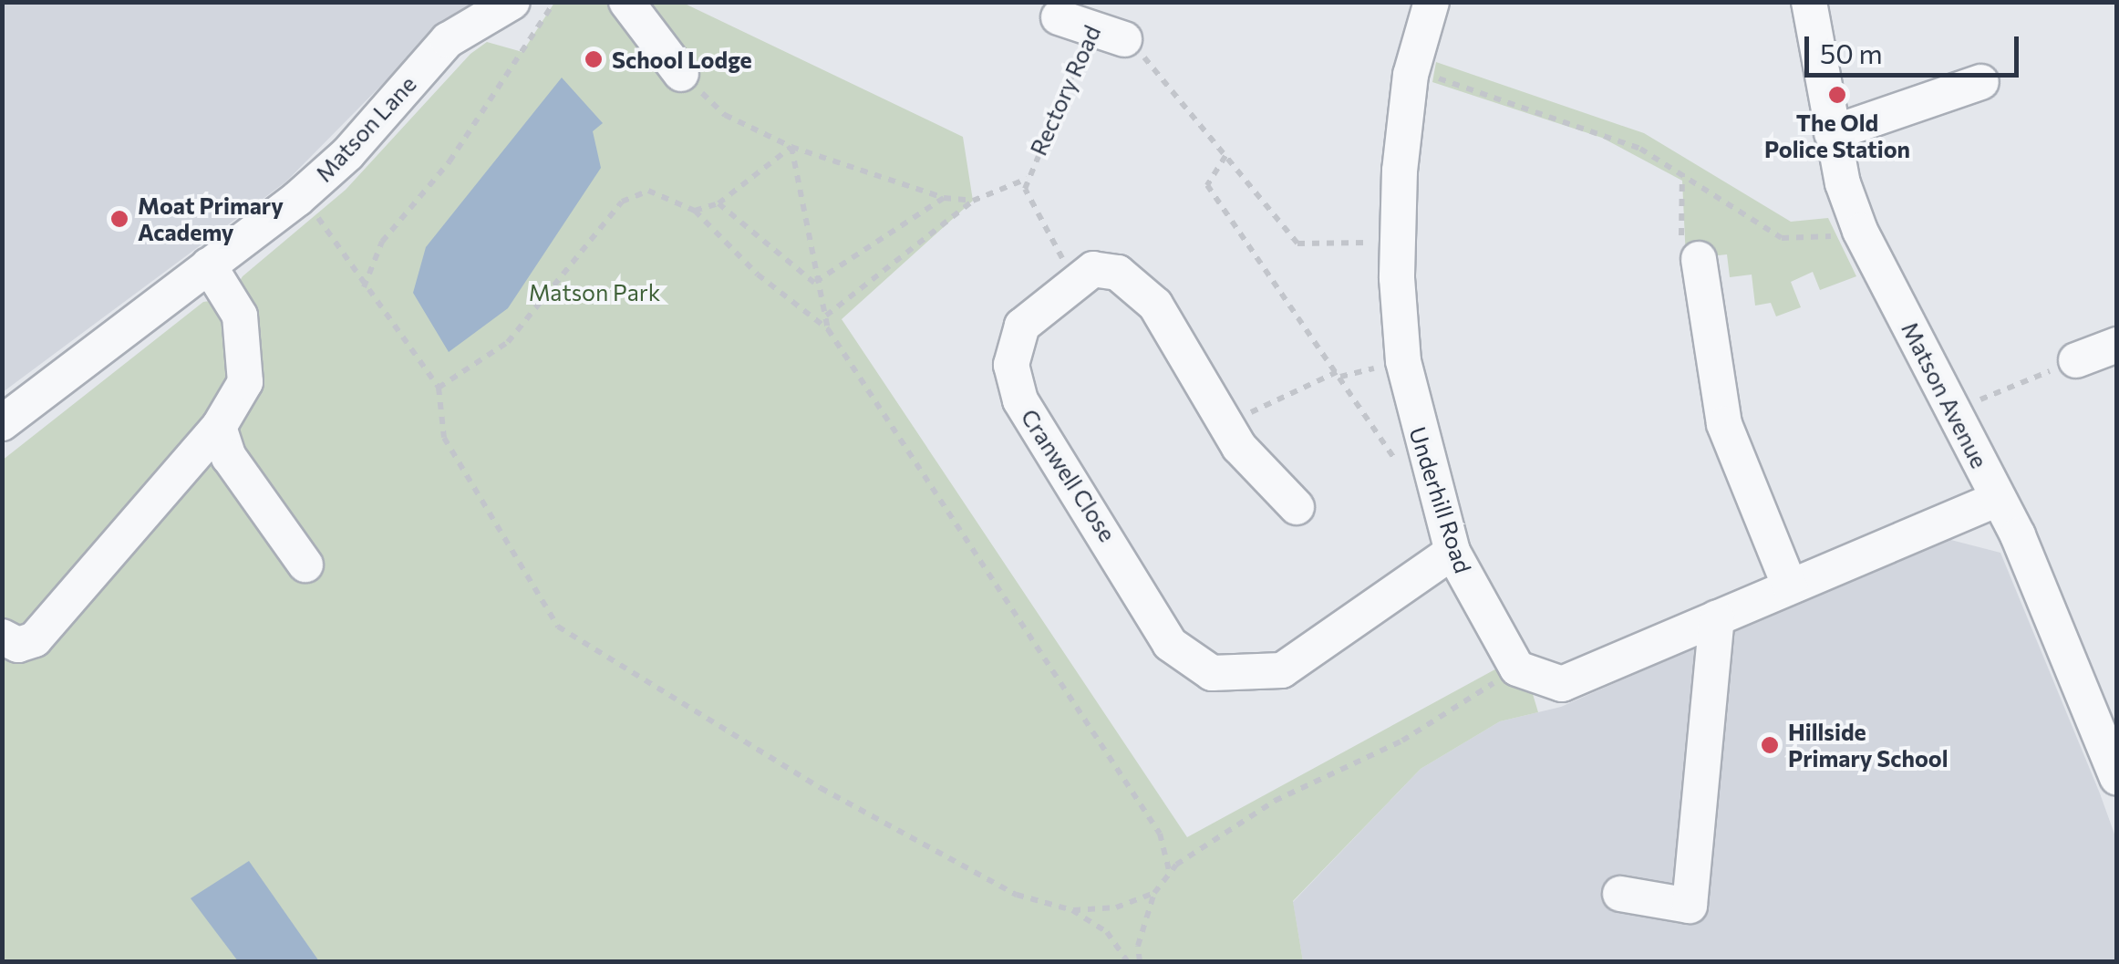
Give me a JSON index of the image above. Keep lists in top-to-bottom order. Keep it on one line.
{"streets":{"street":["Matson Lane","Matson Avenue","Cranwell Close","Underhill Road"],"path":["Rectory Road"]},"crossings":[["Cranwell Close","Underhill Road"]],"parks":["Matson Park"],"places":["School Lodge","The Old Police Station","Moat Primary Academy","Hillside Primary School"],"scale_bar":"50 m"}
